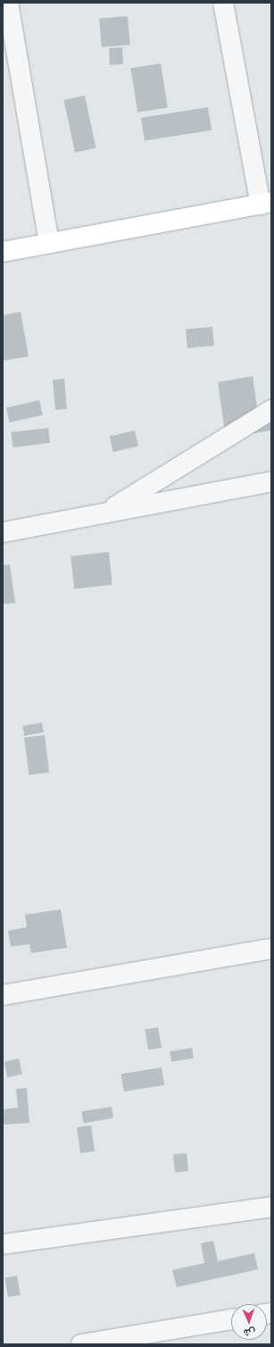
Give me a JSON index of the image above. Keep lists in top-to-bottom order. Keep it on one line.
{"north":"bottom"}
